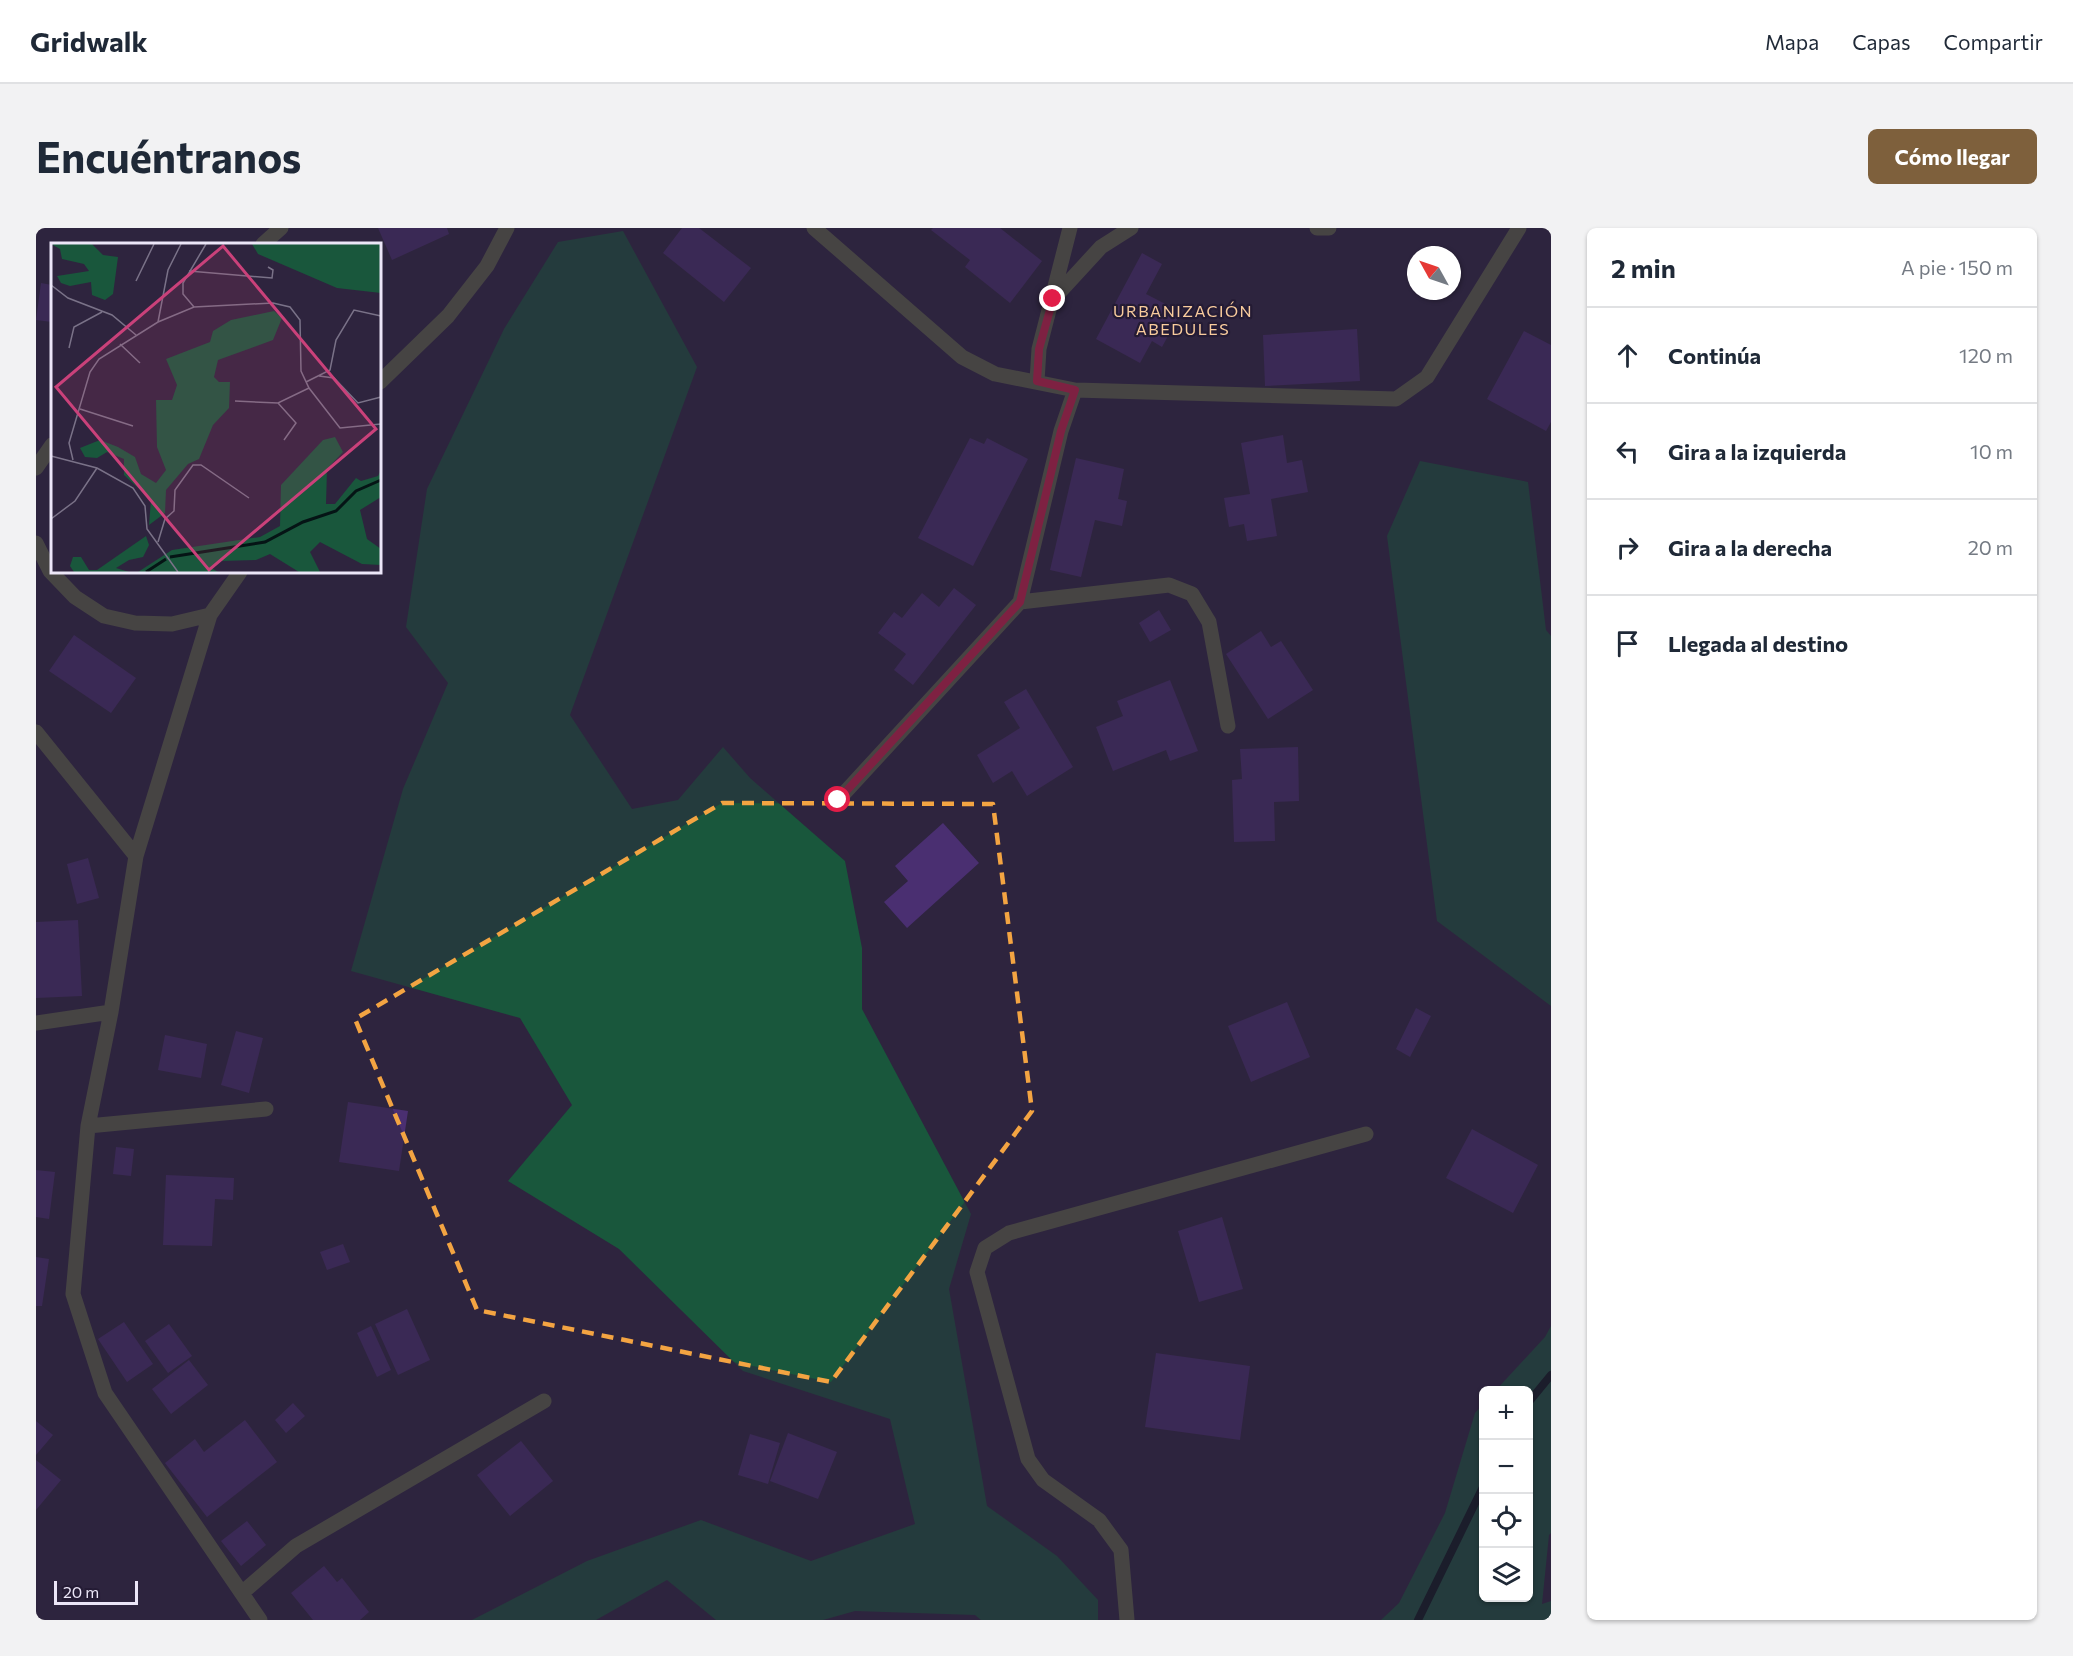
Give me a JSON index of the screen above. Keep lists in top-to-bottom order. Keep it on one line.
{"districts":["URBANIZACIÓN ABEDULES"],"scale_bar":"20 m","north":"top left","page":{"header":"Gridwalk","nav":["Mapa","Capas","Compartir"],"buttons":"Cómo llegar","title":"Encuéntranos","heading":["2 min","A pie · 150 m"],"list":[["Continúa","120 m"],["Gira a la izquierda","10 m"],["Gira a la derecha","20 m"],"Llegada al destino"],"map_buttons":["+","−"],"scale":"20 m"}}
